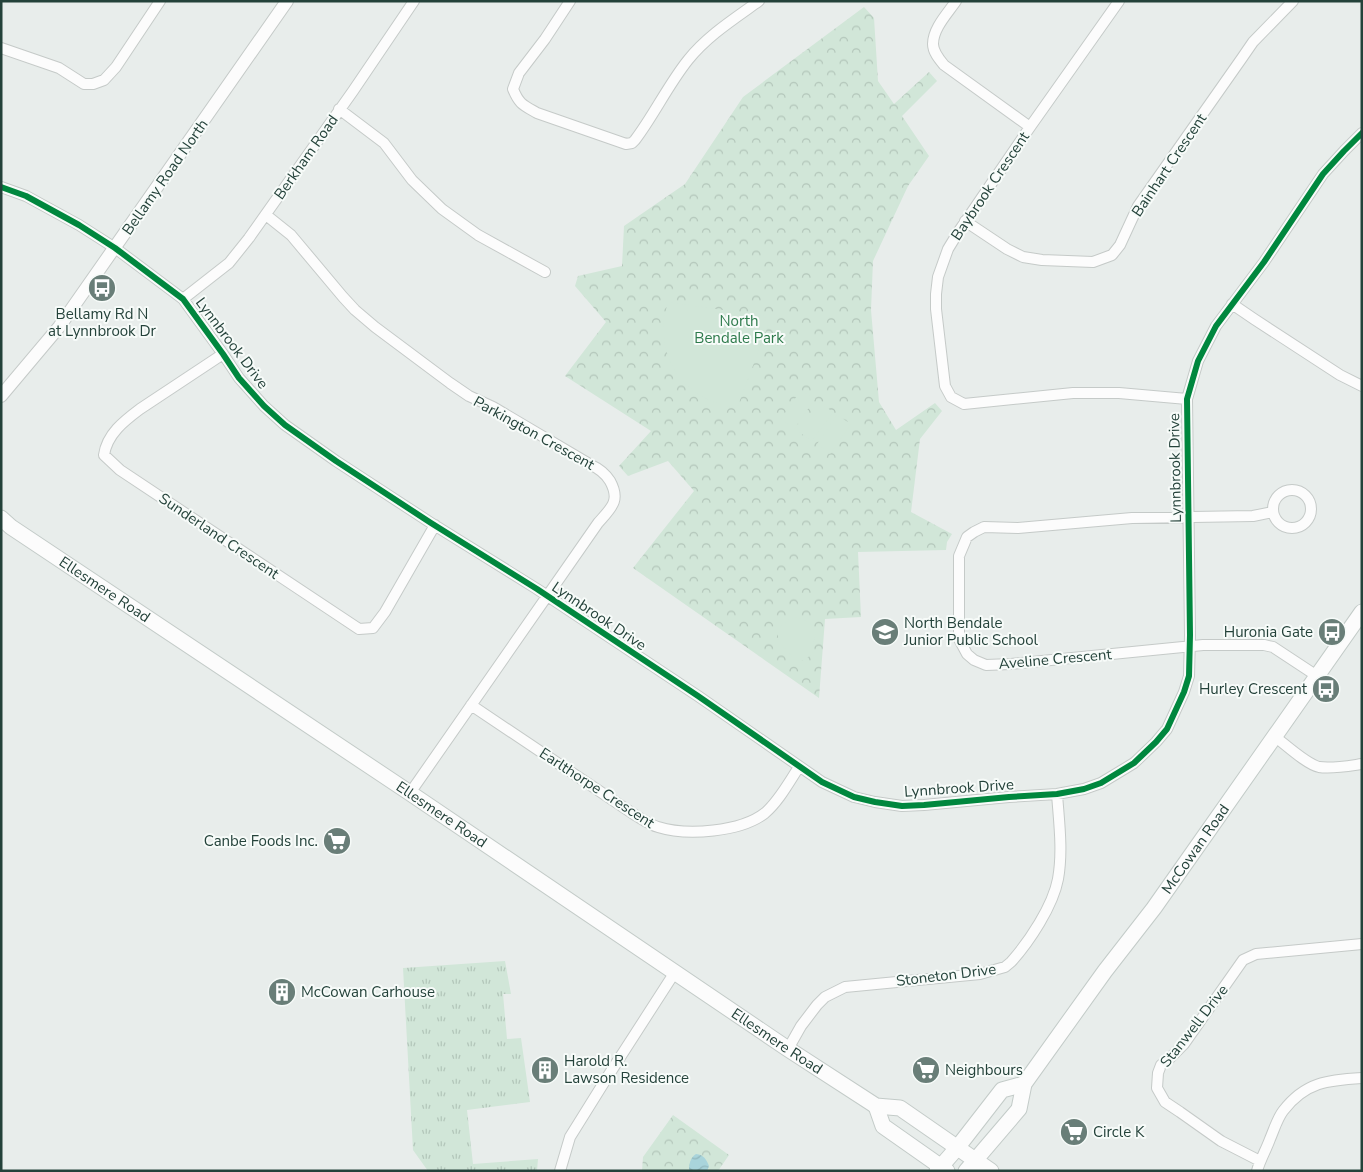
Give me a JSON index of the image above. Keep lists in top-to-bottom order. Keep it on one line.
{"streets":{"main road":["Ellesmere Road","McCowan Road"],"street":["Berkham Road","Bainhart Crescent","Bellamy Road North","Baybrook Crescent","Lynnbrook Drive","Parkington Crescent","Sunderland Crescent","Aveline Crescent","Earlthorpe Crescent","Stoneton Drive","Stanwell Drive"]},"crossings":[["Berkham Road","Lynnbrook Drive"],["Berkham Road","Parkington Crescent"],["Bainhart Crescent","Baybrook Crescent"],["Bellamy Road North","Lynnbrook Drive"],["Baybrook Crescent","Lynnbrook Drive"],["Lynnbrook Drive","Parkington Crescent"],["Lynnbrook Drive","Sunderland Crescent"],["Lynnbrook Drive","Aveline Crescent"],["Lynnbrook Drive","Earlthorpe Crescent"],["Lynnbrook Drive","Stoneton Drive"],["Parkington Crescent","Ellesmere Road"],["Parkington Crescent","Earlthorpe Crescent"],["Ellesmere Road","McCowan Road"],["Ellesmere Road","Stoneton Drive"]],"parks":["North Bendale Park"],"places":{"bus stop":["Bellamy Rd N at Lynnbrook Dr","Huronia Gate","Hurley Crescent"],"school or university":["North Bendale Junior Public School"],"supermarket":["Canbe Foods Inc.","Neighbours","Circle K"],"building":["McCowan Carhouse","Harold R. Lawson Residence"]}}
